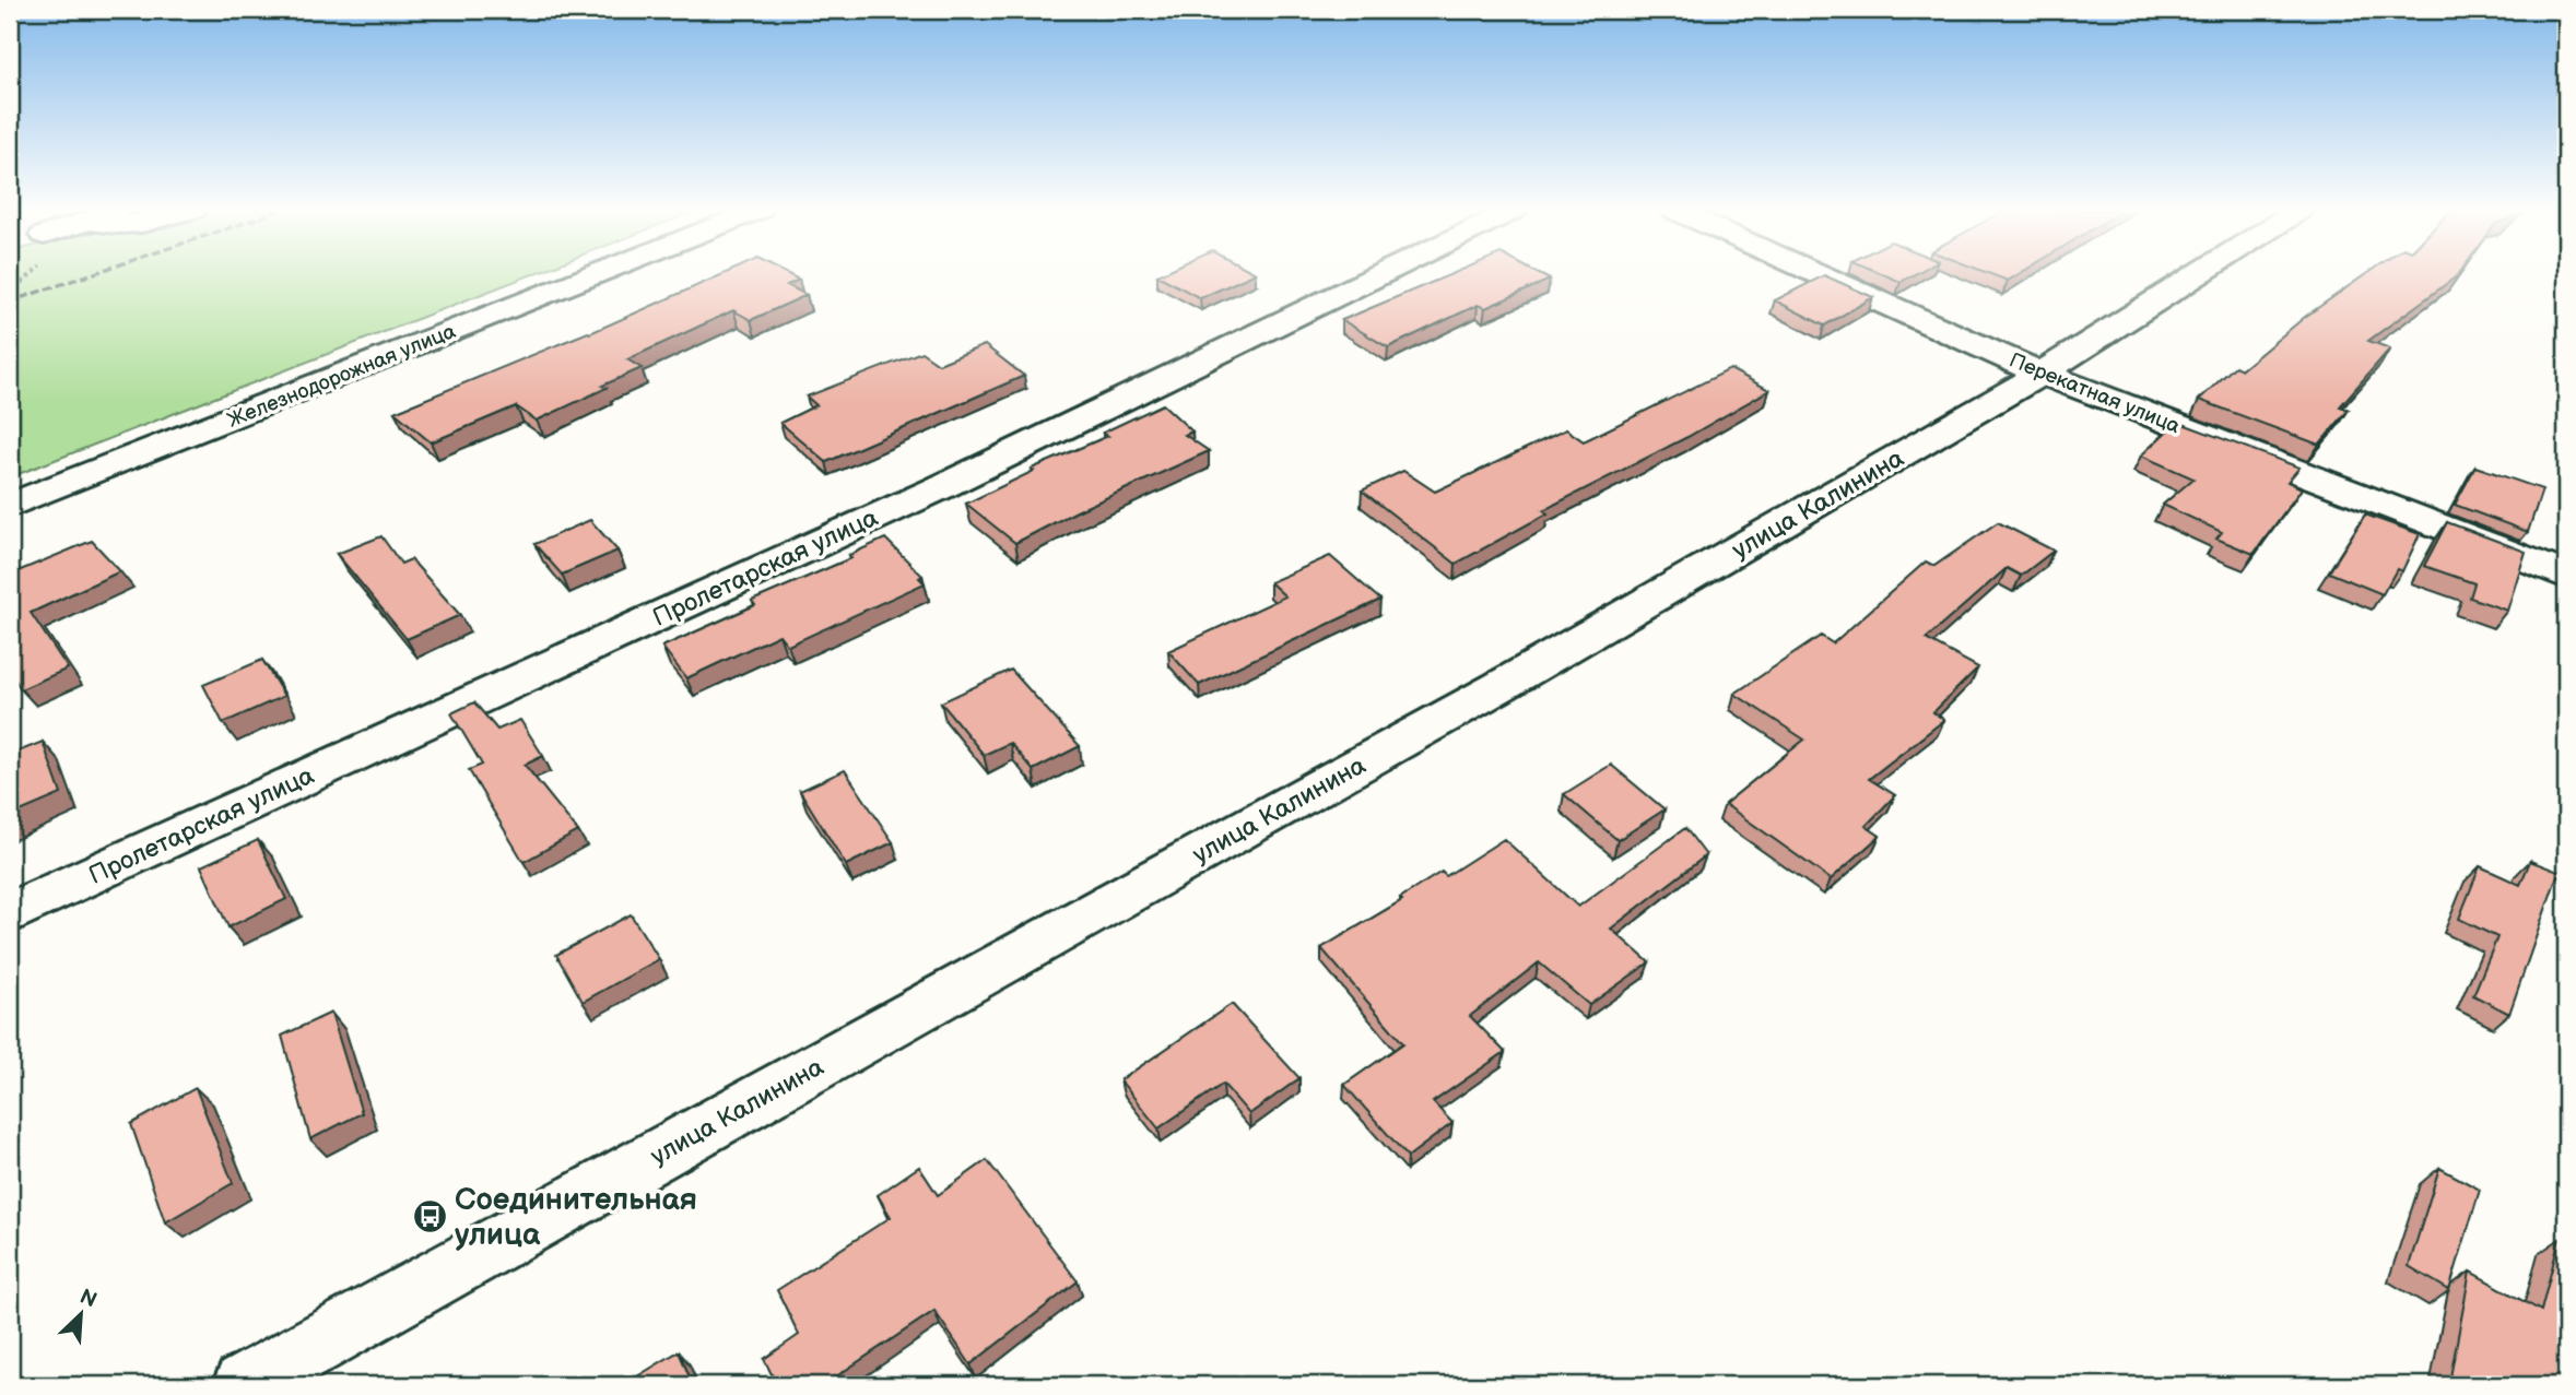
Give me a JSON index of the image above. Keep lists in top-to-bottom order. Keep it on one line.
{"streets":{"street":["Железнодорожная улица","Перекатная улица","улица Калинина","Пролетарская улица"]},"crossings":[["Перекатная улица","улица Калинина"]],"places":{"bus stop":["Соединительная улица"]},"north":"top right"}
